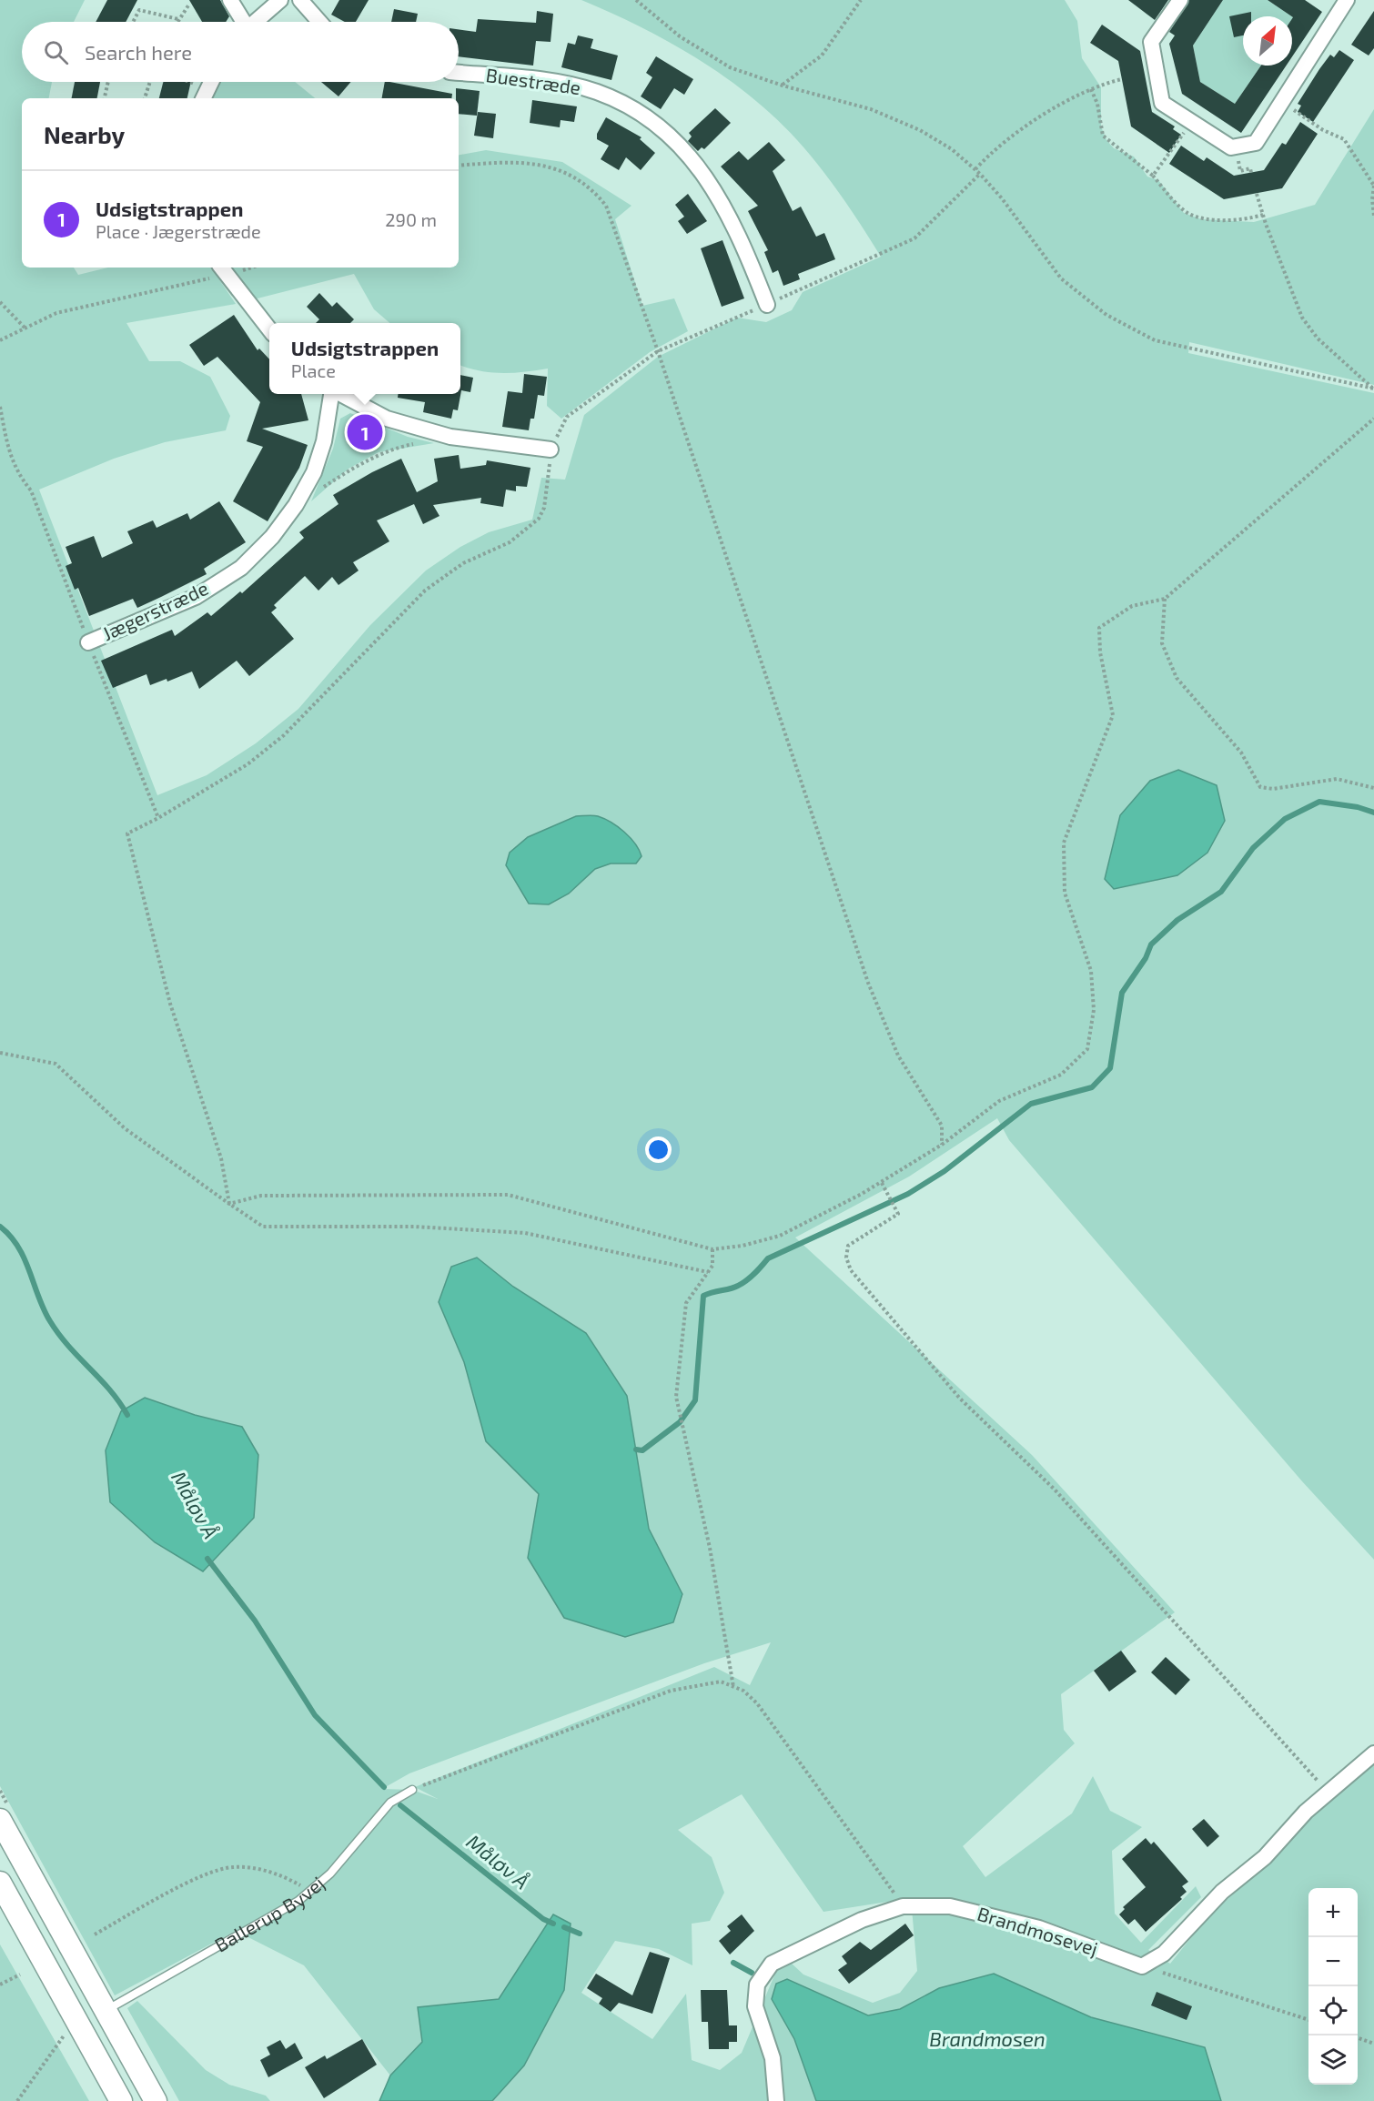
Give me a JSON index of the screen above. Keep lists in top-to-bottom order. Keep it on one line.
{"streets":{"street":["Buestræde","Jægerstræde","Brandmosevej"],"lane":["Ballerup Byvej"]},"water":["Måløv Å","Brandmosen"],"north":"top right","page":{"search":"Search here","heading":"Nearby","list":[{"mark":"1","name":"Udsigtstrappen","note":"Place · Jægerstræde","value":"290 m"}],"popup":["Udsigtstrappen","Place"],"pins":"1","map_buttons":["+","−"]}}
